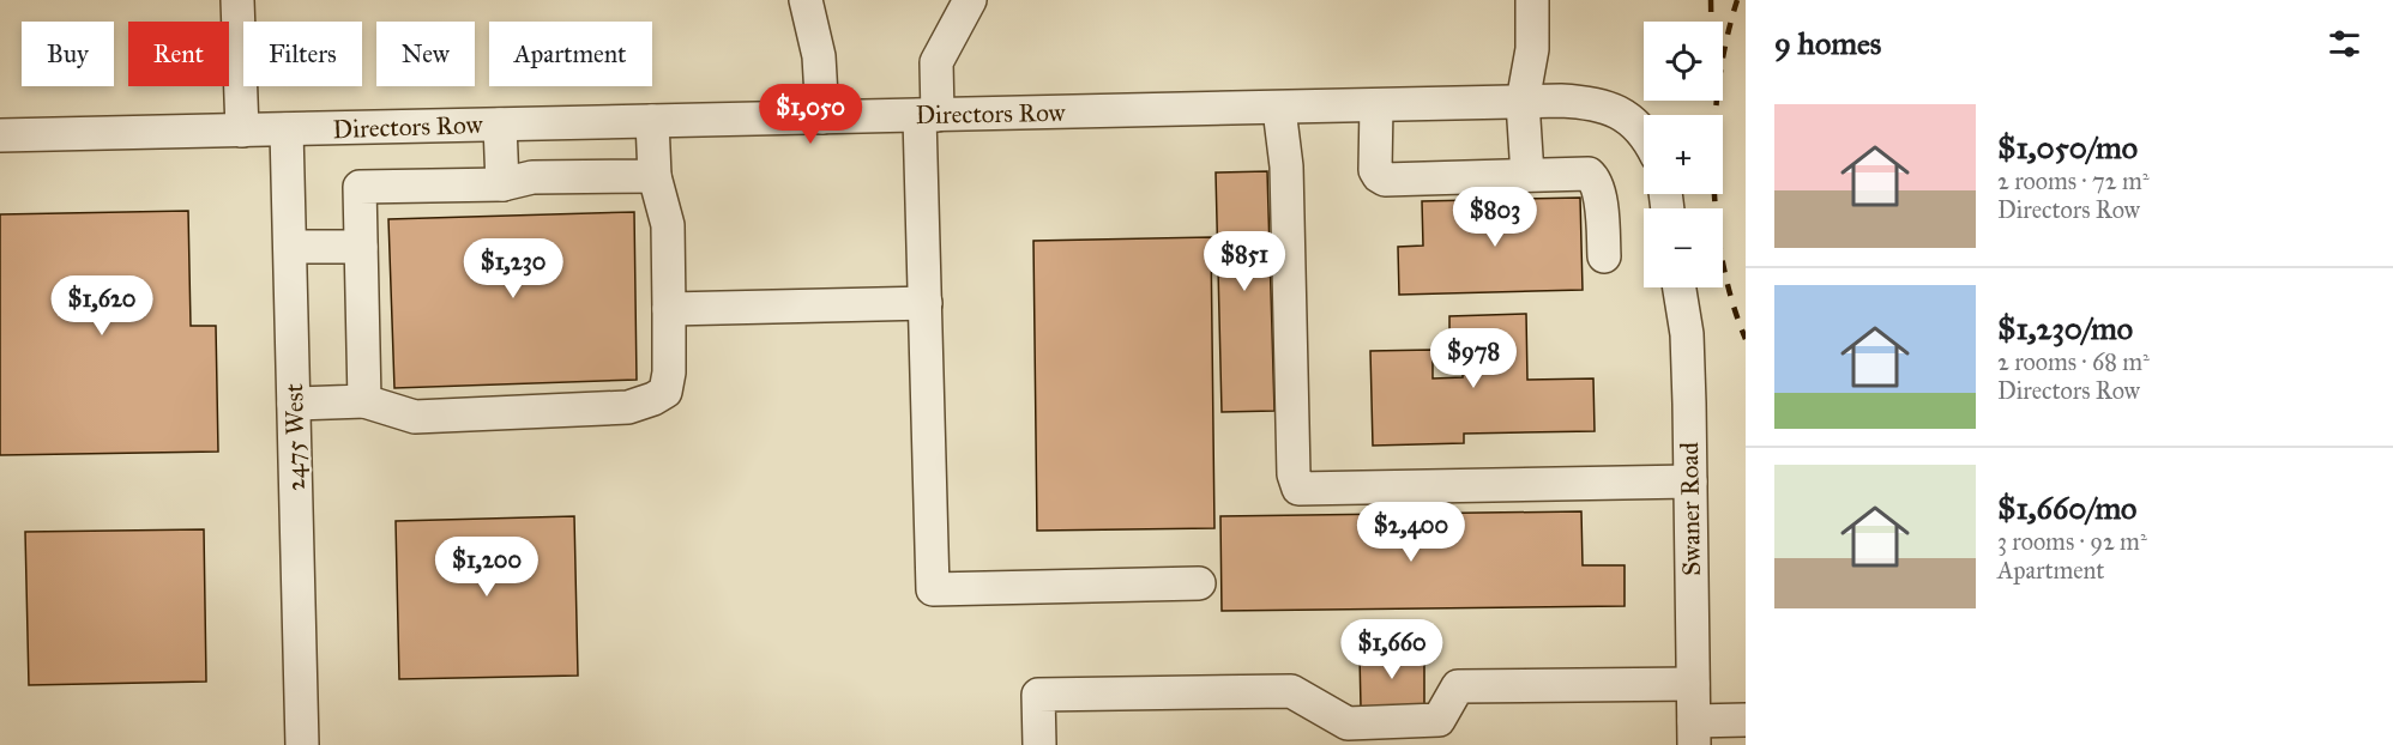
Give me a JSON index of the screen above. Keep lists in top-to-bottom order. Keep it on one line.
{"streets":{"street":["Directors Row","2475 West","Swaner Road"]},"crossings":[["Directors Row","2475 West"]],"page":{"heading":"9 homes","map_buttons":["+","−"],"chip":["Buy","Rent","Filters","New","Apartment"],"price":["$1,050","$803","$851","$1,230","$1,620","$978","$2,400","$1,200","$1,660"],"list":[{"name":"$1,050/mo","note":"2 rooms · 72 m² · Directors Row"},{"name":"$1,230/mo","note":"2 rooms · 68 m² · Directors Row"},{"name":"$1,660/mo","note":"3 rooms · 92 m² · Apartment"}]}}
